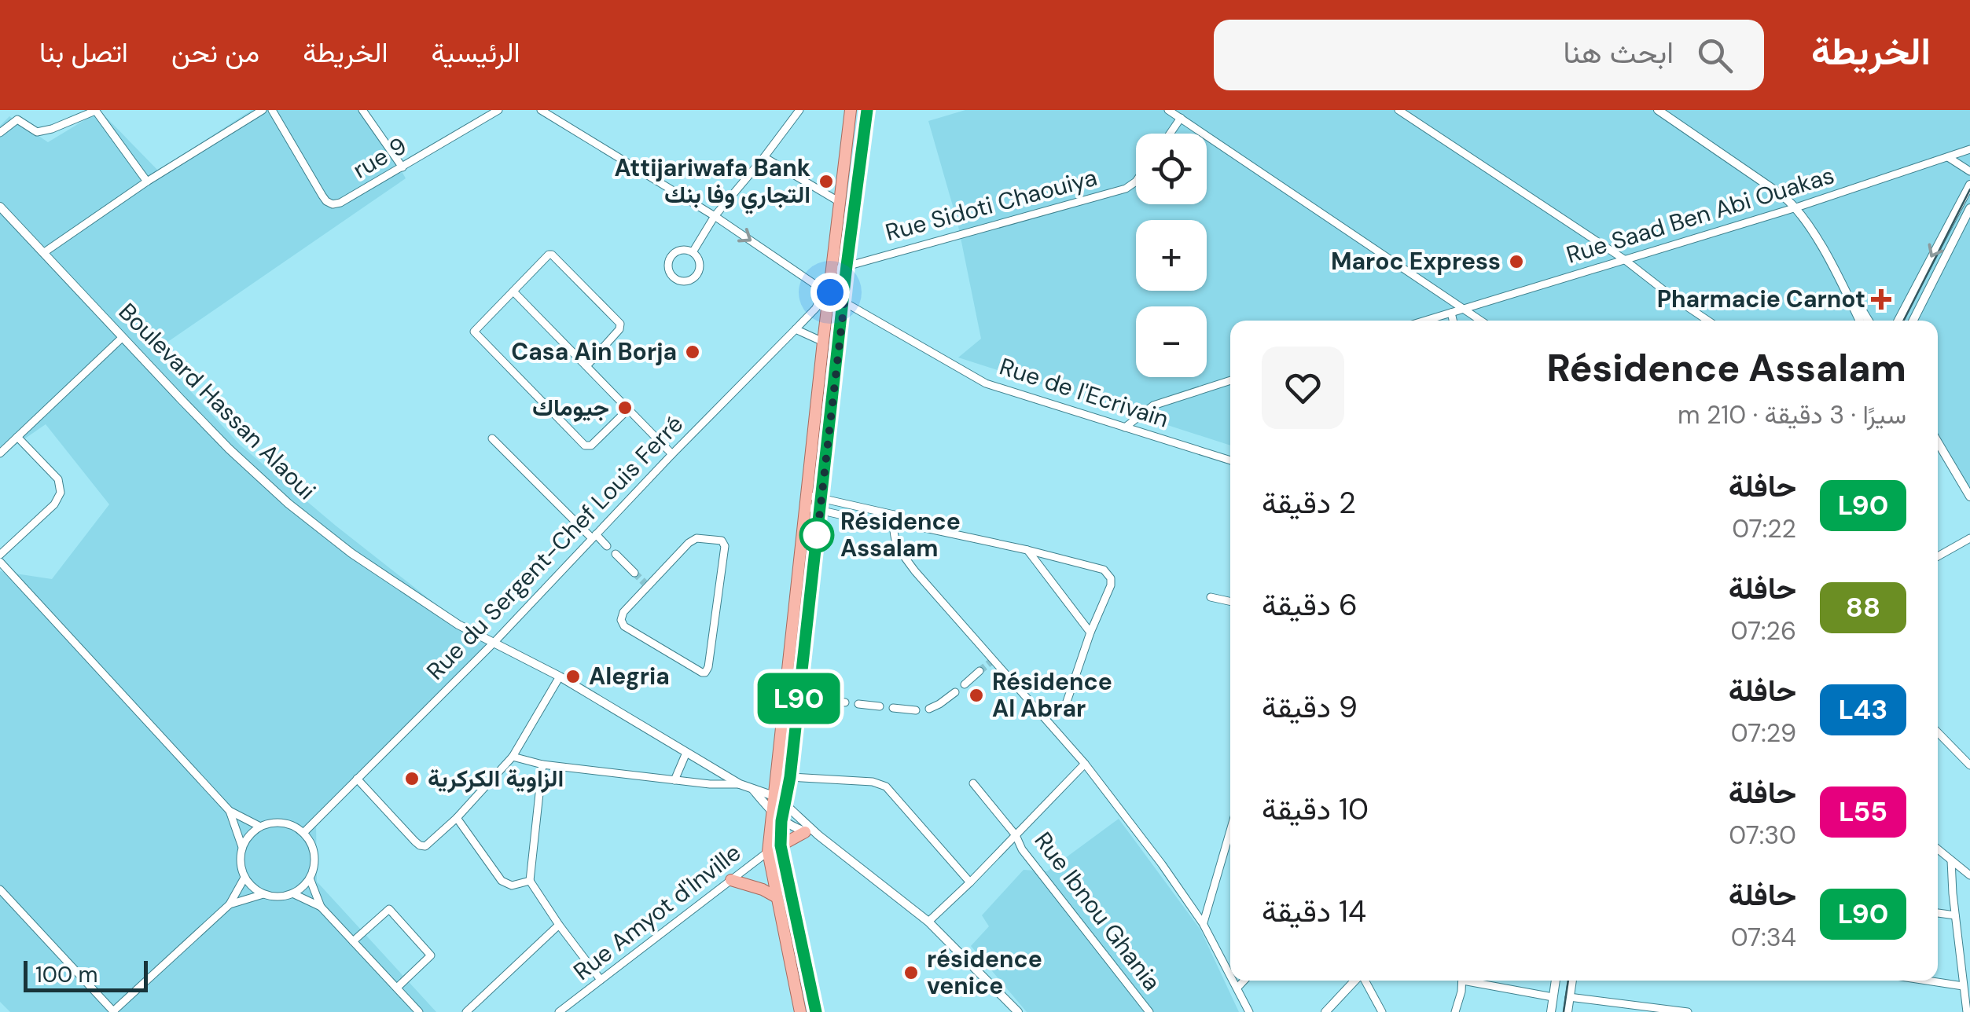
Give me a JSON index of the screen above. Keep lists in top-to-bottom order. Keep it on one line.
{"streets":{"street":["rue 9","Rue Sidoti Chaouiya","Rue Saad Ben Abi Ouakas","Rue de l'Ecrivain","Boulevard Hassan Alaoui","Rue du Sergent-Chef Louis Ferré","Rue Ibnou Ghania","Rue Amyot d'Inville"]},"crossings":[["Rue de l'Ecrivain","Rue du Sergent-Chef Louis Ferré"],["Boulevard Hassan Alaoui","Rue du Sergent-Chef Louis Ferré"]],"places":{"other":["Attijariwafa Bank التجاري وفا بنك","Maroc Express","Casa Ain Borja","جيوماك","Résidence Assalam","Alegria","Résidence Al Abrar","الزاوية الكركرية","résidence venice"],"health":["Pharmacie Carnot"]},"lines":["bus line L90"],"scale_bar":"100 m","page":{"header":"الخريطة","search":"ابحث هنا","nav":["الرئيسية","الخريطة","من نحن","اتصل بنا"],"on_map":"L90","map_buttons":["+","−"],"heading":["Résidence Assalam","سيرًا · 3 دقيقة · 210 m"],"list":[{"mark":"L90","name":"حافلة","note":"07:22","value":"2 دقيقة"},{"mark":"88","name":"حافلة","note":"07:26","value":"6 دقيقة"},{"mark":"L43","name":"حافلة","note":"07:29","value":"9 دقيقة"},{"mark":"L55","name":"حافلة","note":"07:30","value":"10 دقيقة"},{"mark":"L90","name":"حافلة","note":"07:34","value":"14 دقيقة"}],"scale":"100 m"}}
